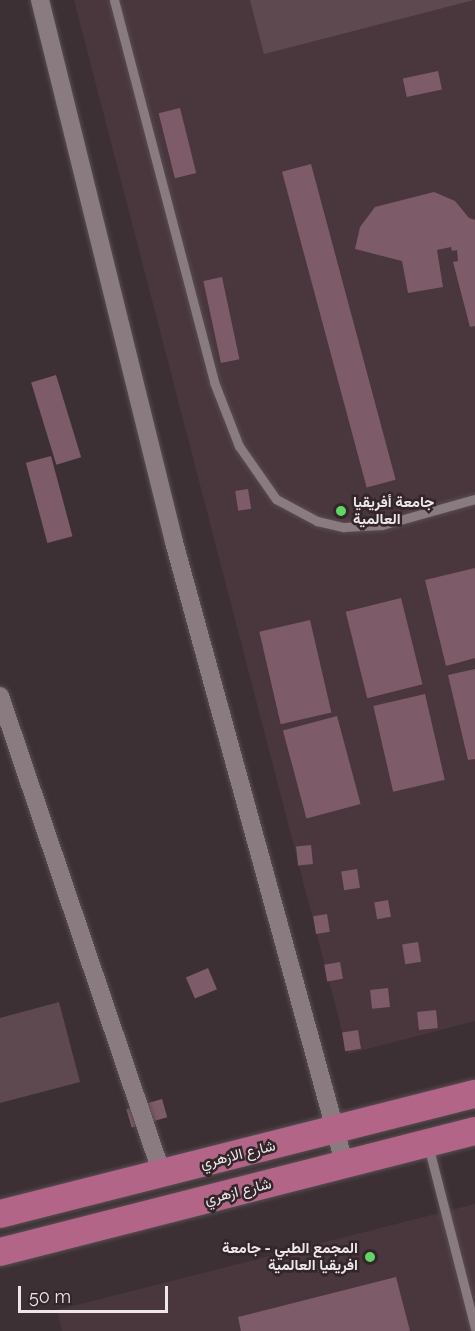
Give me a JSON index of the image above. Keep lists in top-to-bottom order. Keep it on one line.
{"streets":{"main road":["شارع الازهري","شارع ازهري"]},"places":["جامعة أفريقيا العالمية","المجمع الطبي - جامعة افريقيا العالمية"],"scale_bar":"50 m"}
